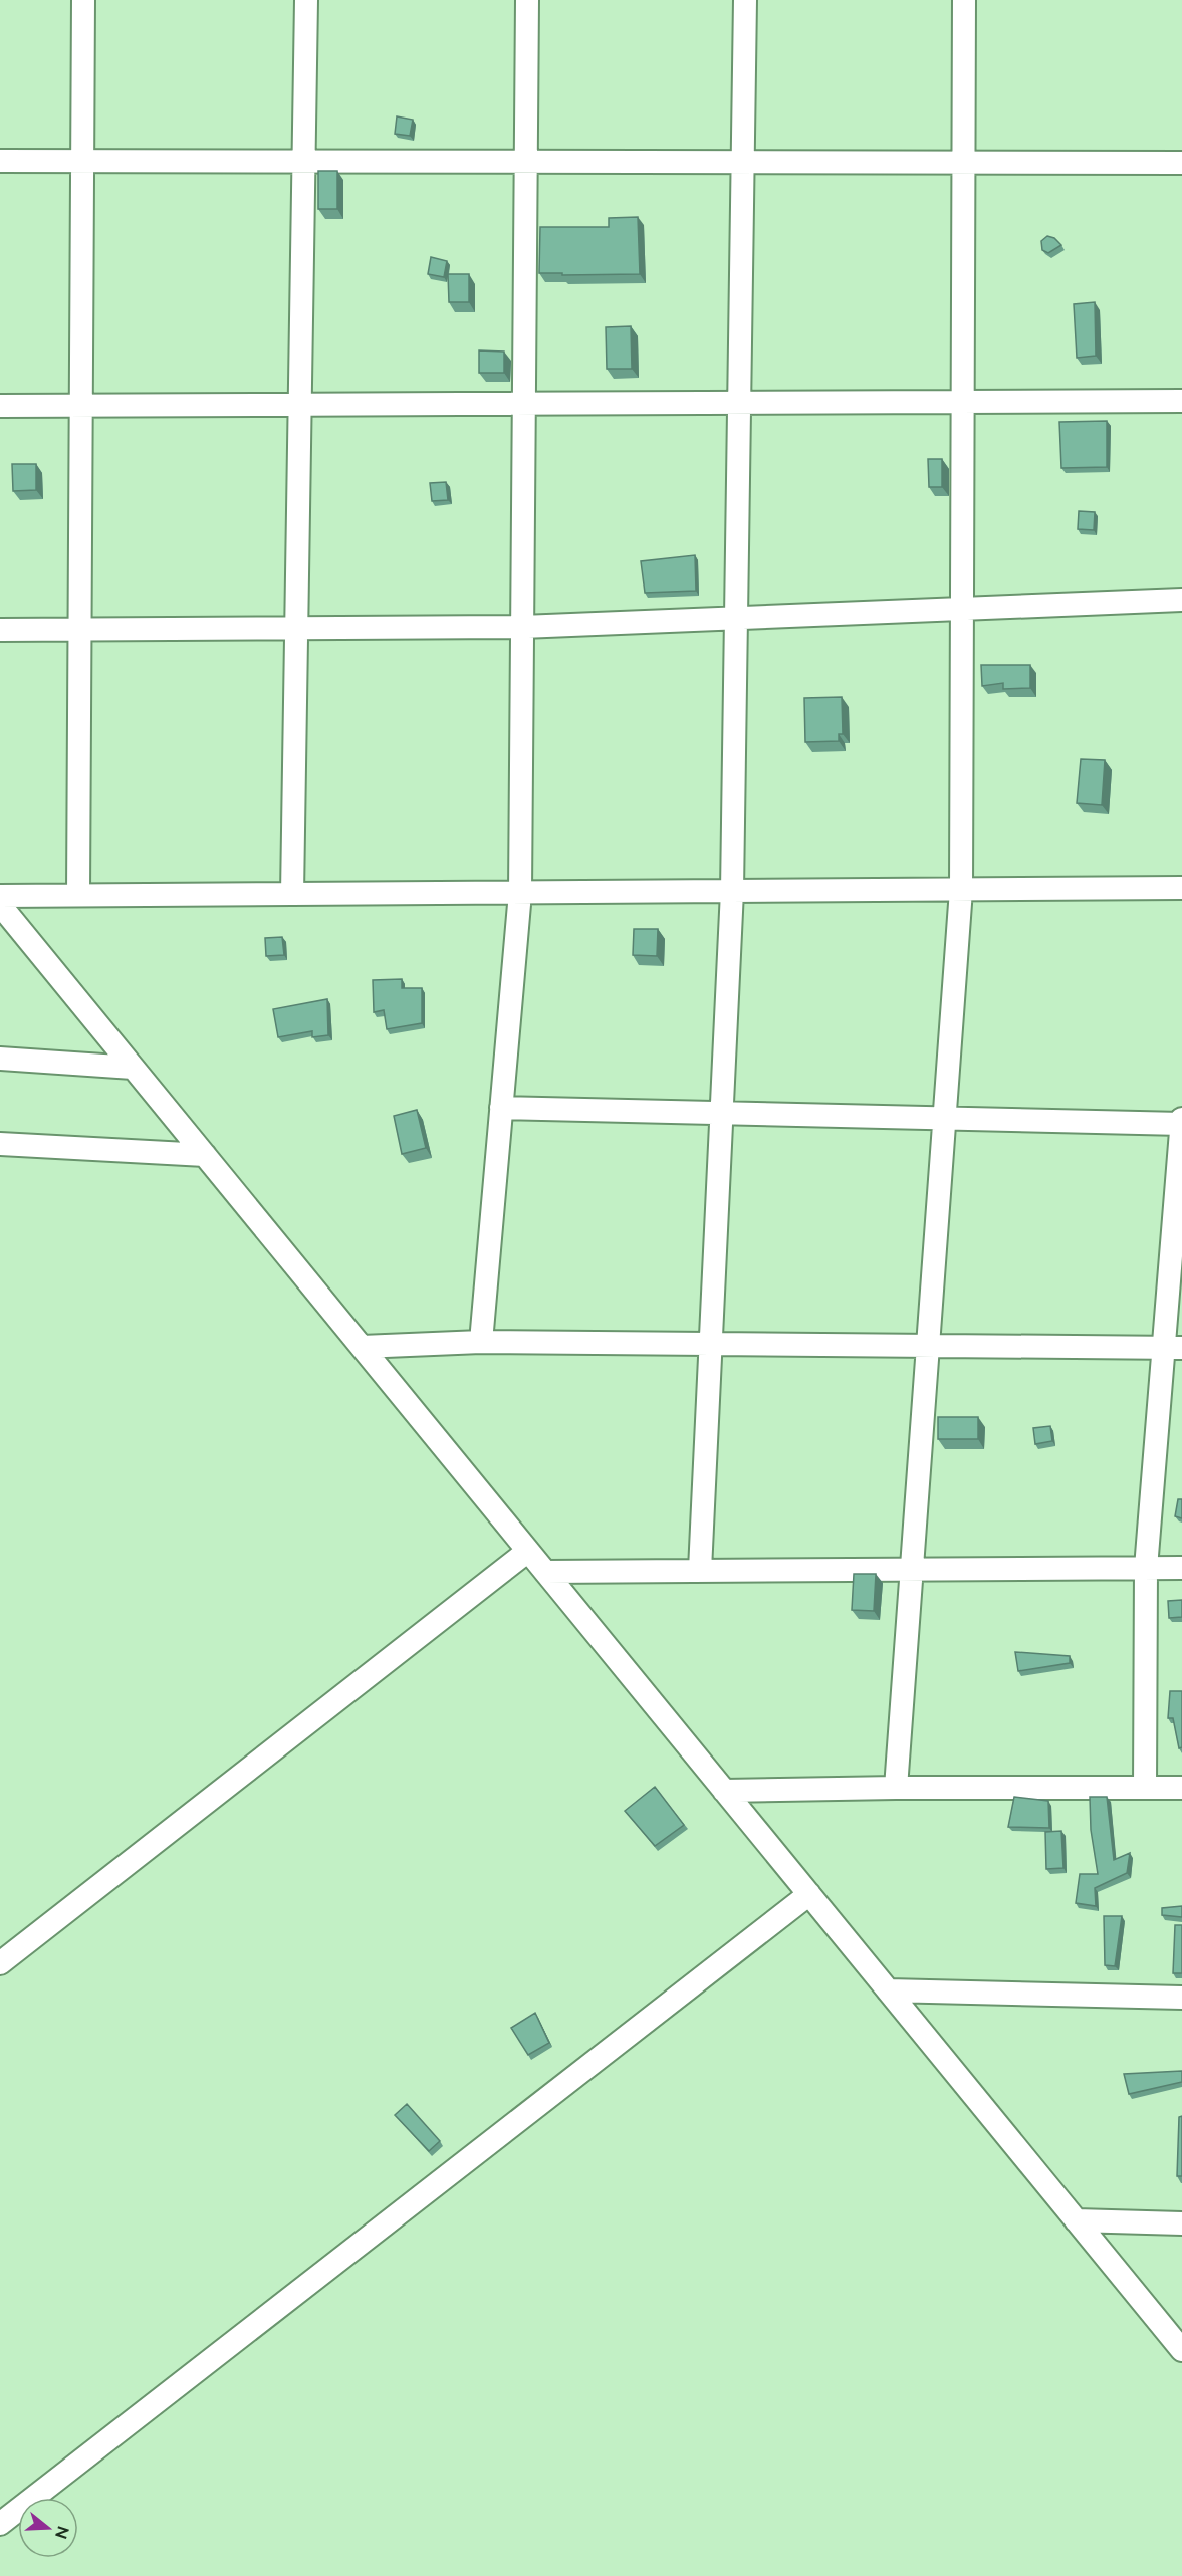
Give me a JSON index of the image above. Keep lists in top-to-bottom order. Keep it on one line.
{"north":"right"}
